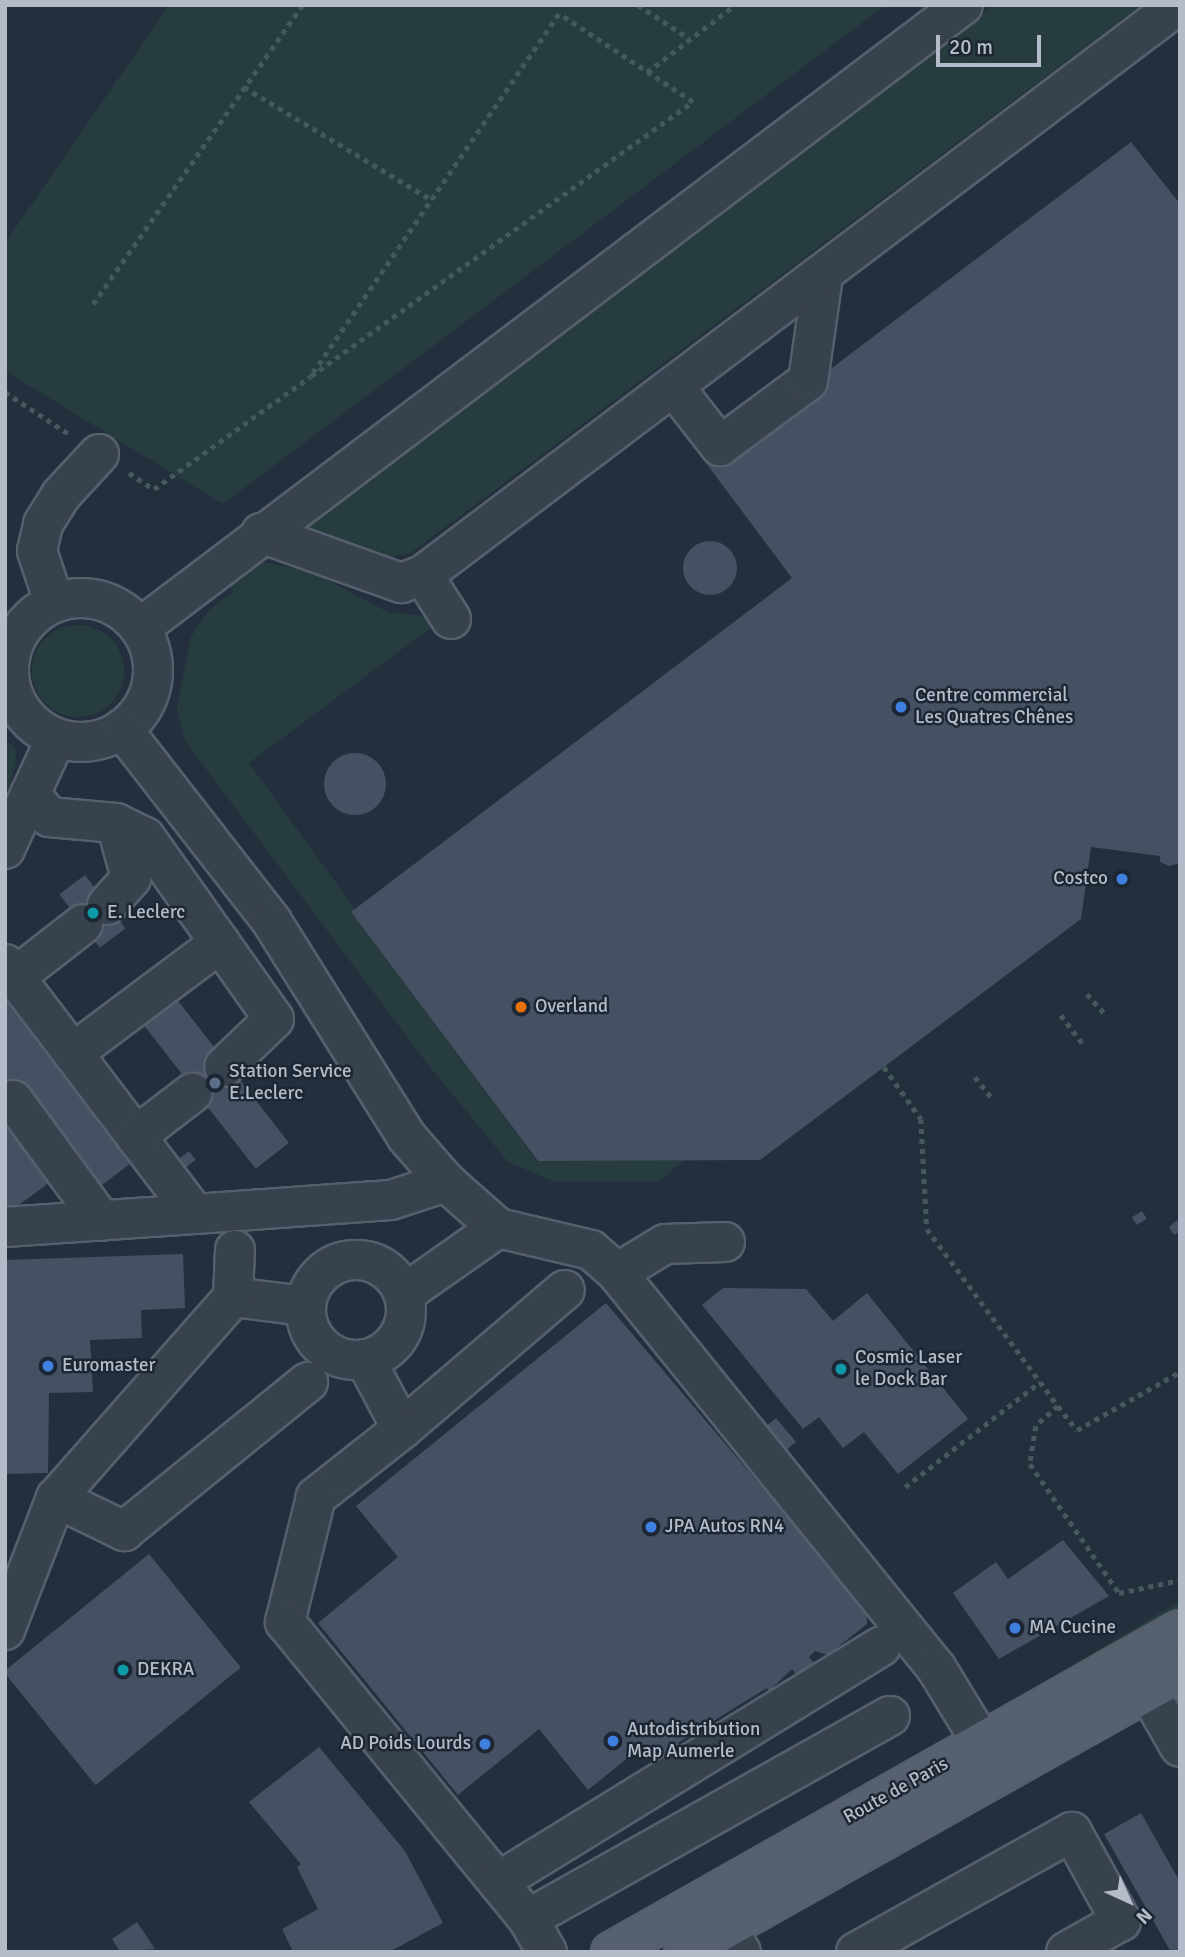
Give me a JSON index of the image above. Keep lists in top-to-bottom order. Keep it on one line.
{"streets":{"main road":["Route de Paris"]},"places":["Centre commercial Les Quatres Chênes","Costco","E. Leclerc","Overland","Station Service E.Leclerc","Euromaster","Cosmic Laser le Dock Bar","JPA Autos RN4","MA Cucine","DEKRA","Autodistribution Map Aumerle","AD Poids Lourds"],"scale_bar":"20 m","north":"bottom right"}
